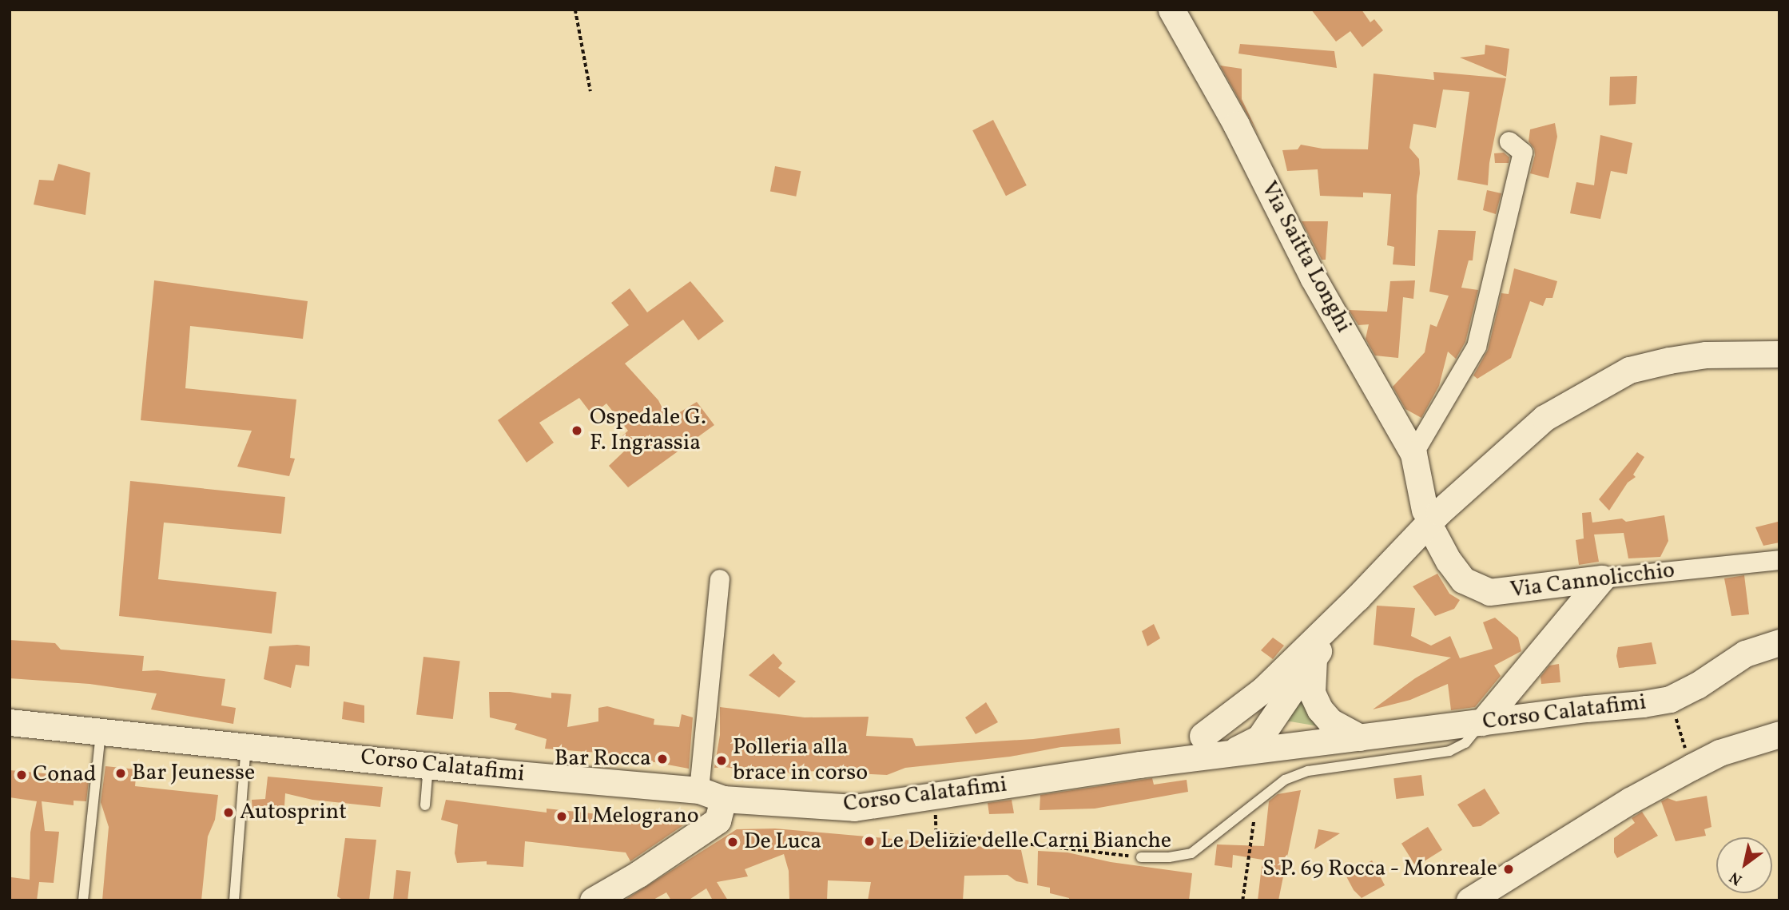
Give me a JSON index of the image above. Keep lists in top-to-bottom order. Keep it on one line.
{"streets":{"street":["Via Saitta Longhi","Via Cannolicchio","Corso Calatafimi"]},"crossings":[["Via Saitta Longhi","Via Cannolicchio"]],"places":["Ospedale G. F. Ingrassia","Bar Rocca","Polleria alla brace in corso","Bar Jeunesse","Conad","Autosprint","Il Melograno","Le Delizie delle Carni Bianche","De Luca","S.P. 69 Rocca - Monreale"],"north":"bottom left"}
